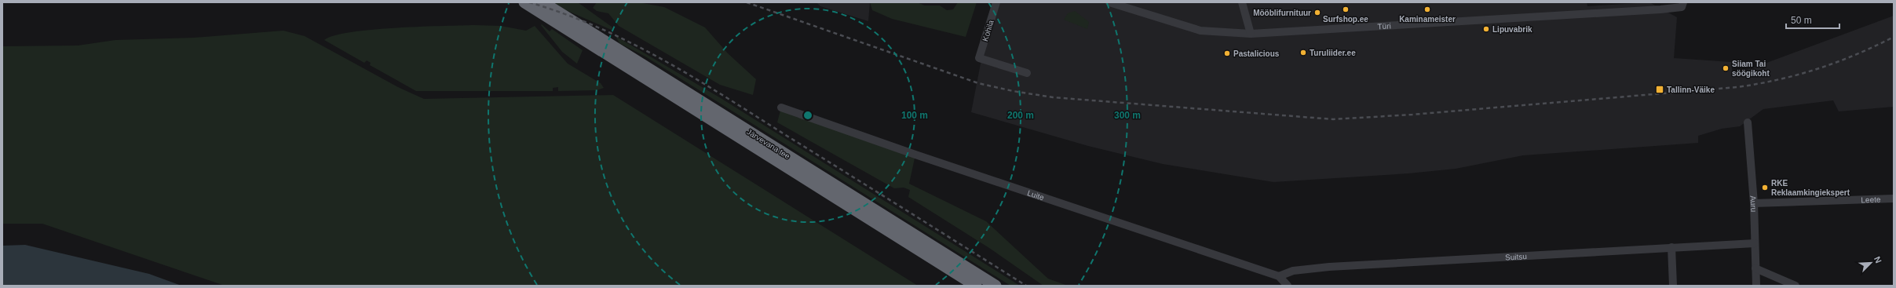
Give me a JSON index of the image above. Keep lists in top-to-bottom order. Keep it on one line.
{"streets":{"highway":["Järvevana tee"],"street":["Türi","Kohila","Luite","Leete","Auru","Suitsu"]},"crossings":[["Luite","Suitsu"],["Leete","Auru"],["Auru","Suitsu"]],"places":{"other":["Surfshop.ee","Kaminameister","Mööblifurnituur","Lipuvabrik","Turuliider.ee","Pastalicious","Siiam Tai söögikoht","RKE Reklaamkingiekspert"],"transit":["Tallinn-Väike"]},"scale_bar":"50 m","north":"top right","rings":["100 m","200 m","300 m"]}
